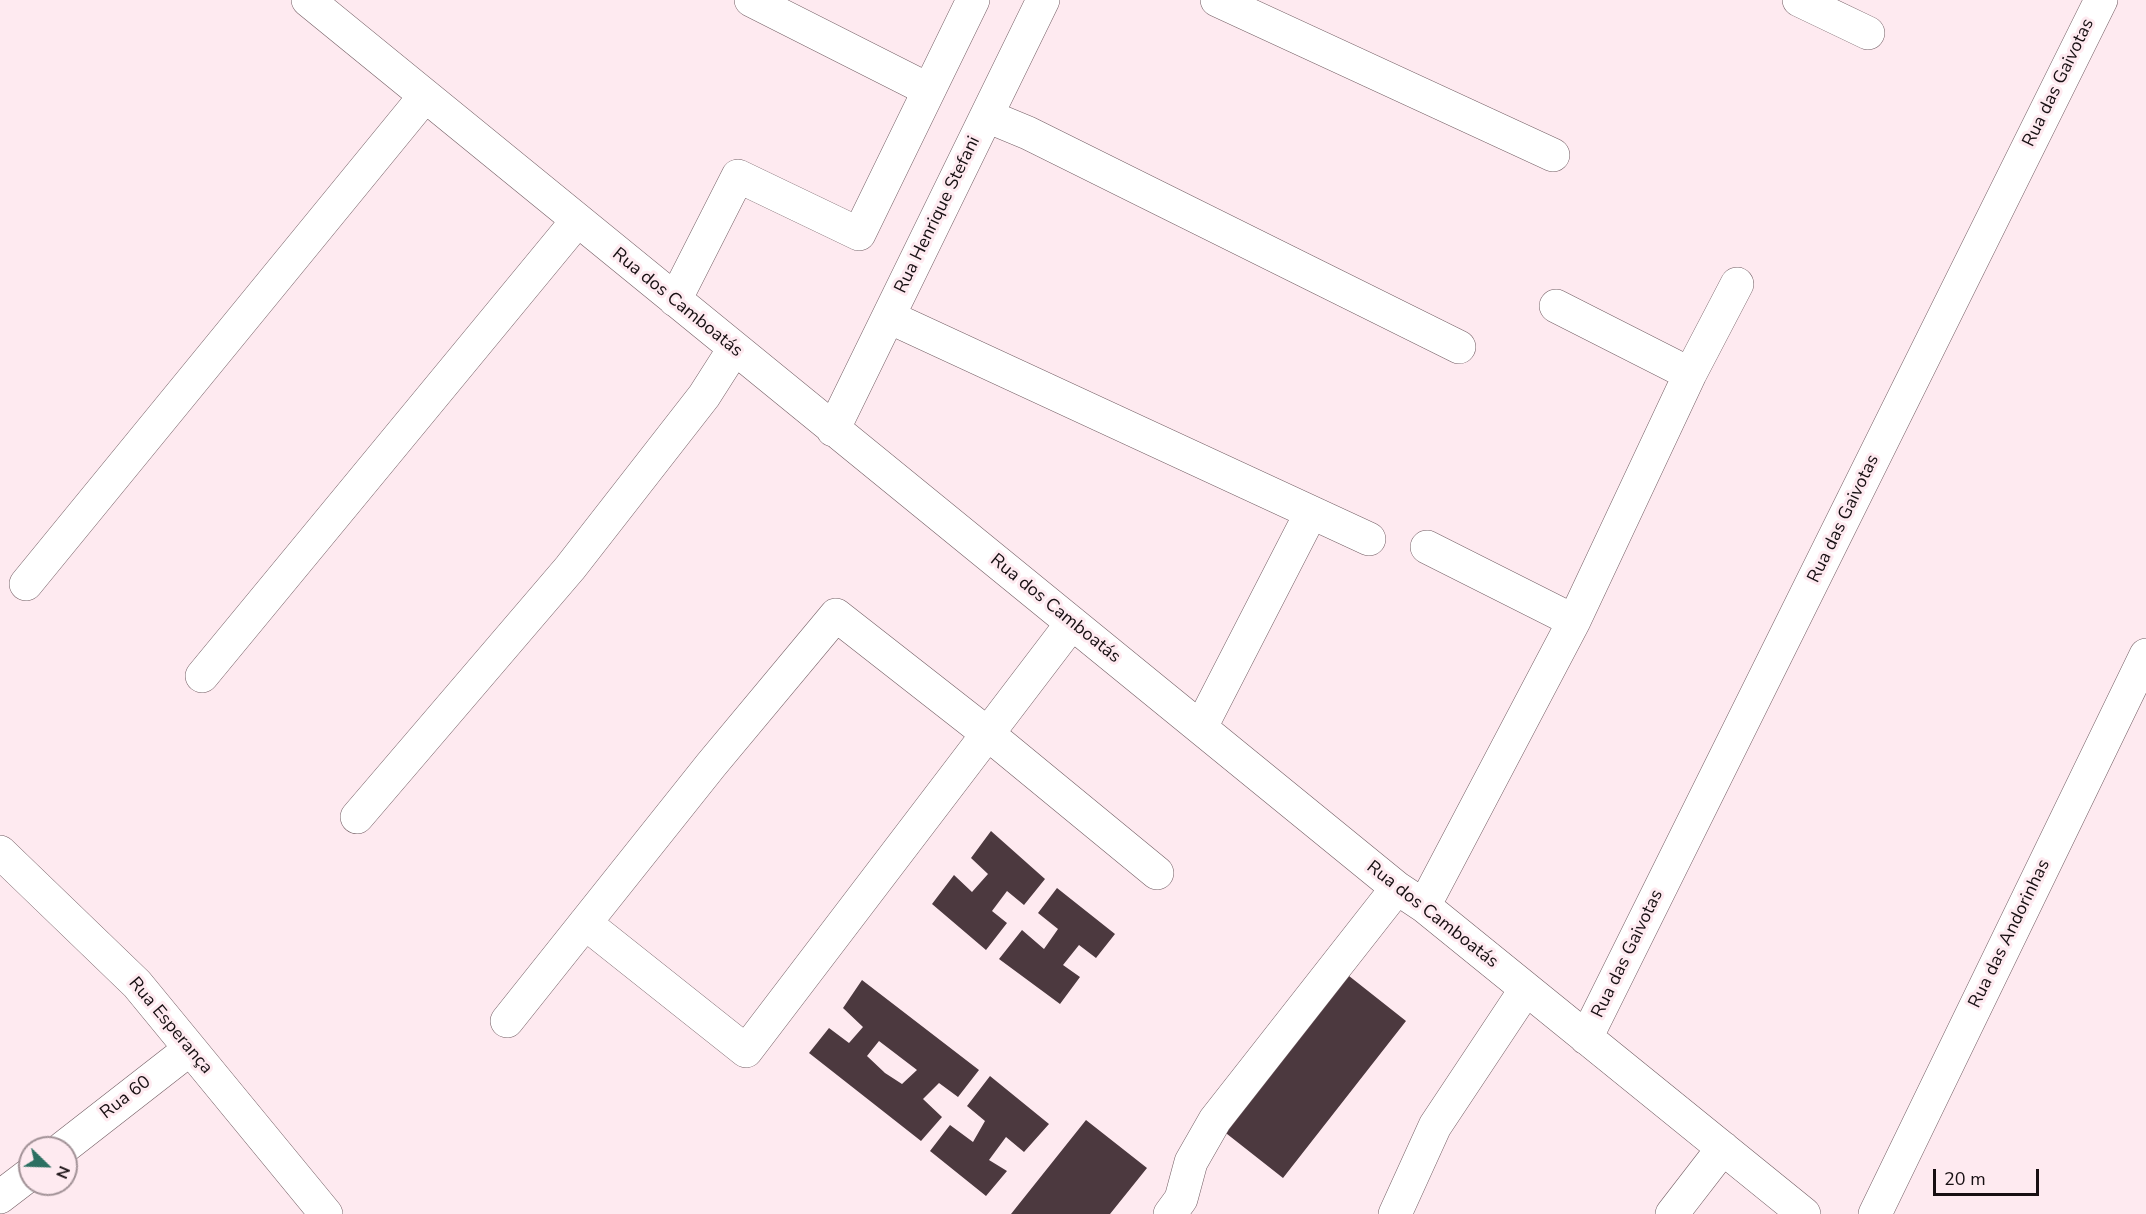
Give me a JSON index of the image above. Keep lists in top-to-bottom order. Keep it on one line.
{"streets":{"street":["Rua das Gaivotas","Rua Henrique Stefani","Rua dos Camboatás","Rua das Andorinhas","Rua Esperança","Rua 60"]},"crossings":[["Rua das Gaivotas","Rua dos Camboatás"],["Rua Henrique Stefani","Rua dos Camboatás"],["Rua Esperança","Rua 60"]],"scale_bar":"20 m","north":"bottom right"}
